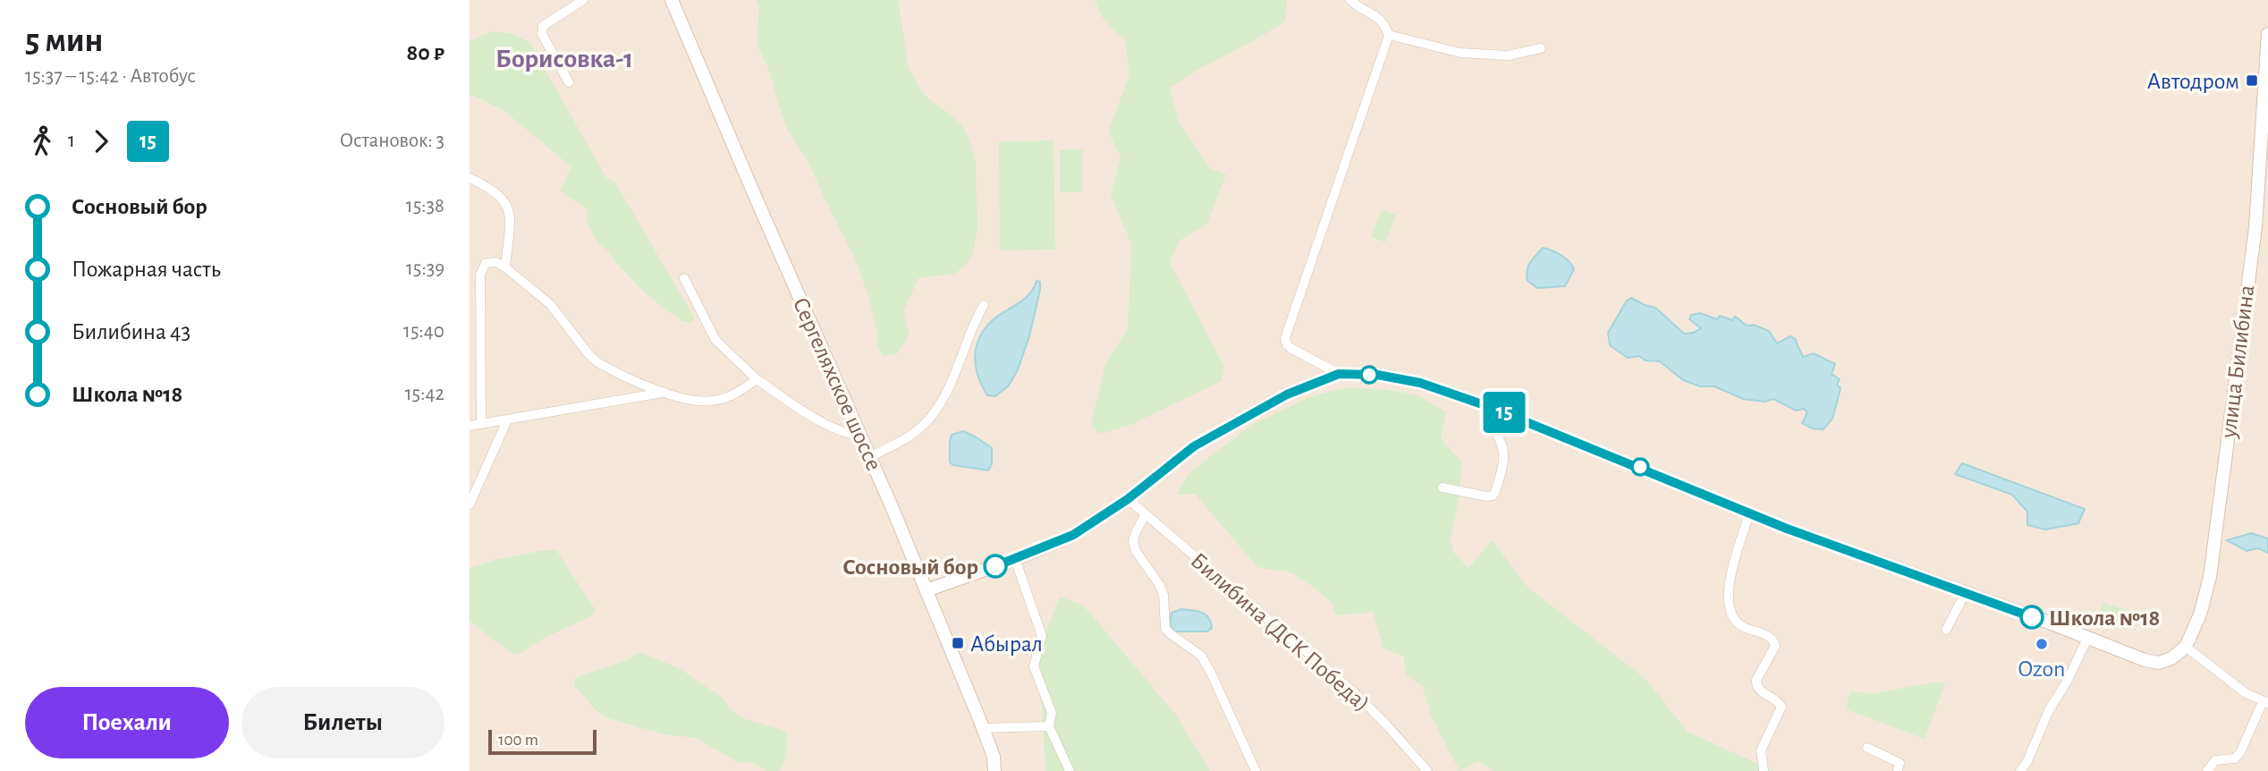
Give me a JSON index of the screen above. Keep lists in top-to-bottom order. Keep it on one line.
{"streets":{"main road":["улица Билибина","Сергеляхское шоссе"],"street":["Билибина (ДСК Победа)"]},"districts":["Борисовка-1"],"places":{"transit":["Автодром","Абырал"],"other":["Сосновый бор","Школа №18","Ozon"]},"lines":["bus line 15"],"scale_bar":"100 m","page":{"heading":["5 мин","15:37 – 15:42 · Автобус","80 ₽"],"on_map":"15","legs":["1","15","Остановок: 3"],"list":[{"name":"Сосновый бор","value":"15:38"},{"name":"Пожарная часть","value":"15:39"},{"name":"Билибина 43","value":"15:40"},{"name":"Школа №18","value":"15:42"}],"buttons":["Поехали","Билеты"],"scale":"100 m"}}
